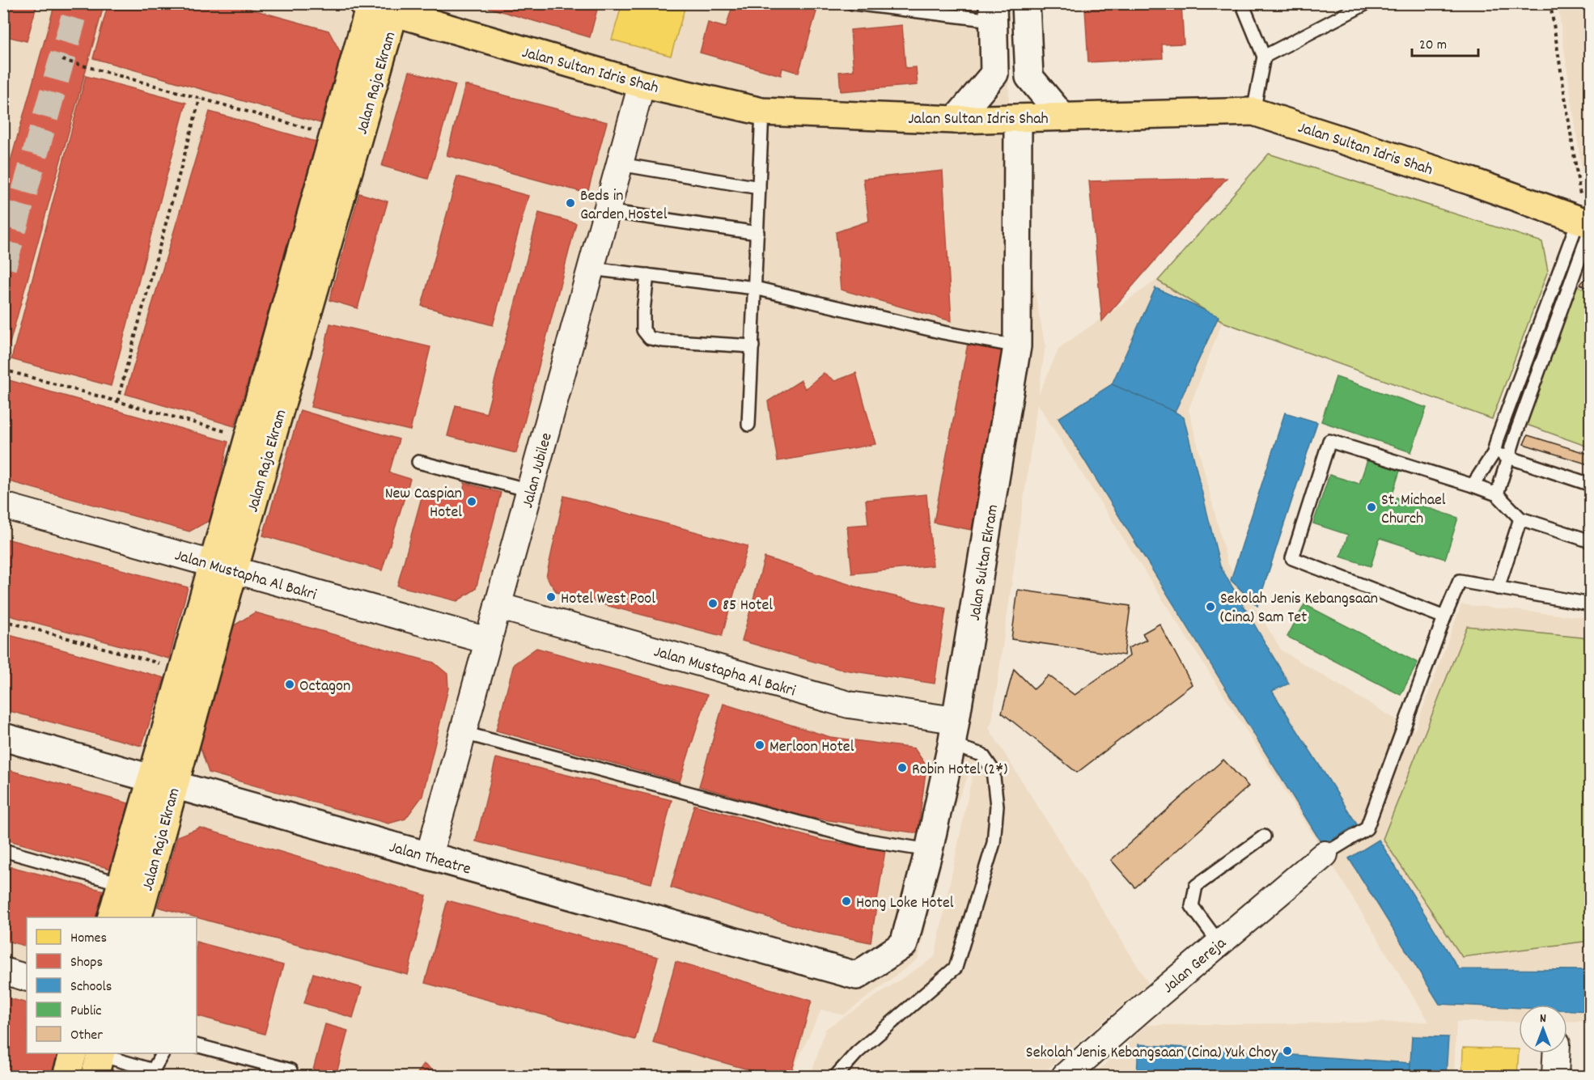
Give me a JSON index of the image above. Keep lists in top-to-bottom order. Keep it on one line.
{"streets":{"main road":["Jalan Sultan Idris Shah","Jalan Raja Ekram"],"street":["Jalan Jubilee","Jalan Sultan Ekram","Jalan Mustapha Al Bakri","Jalan Theatre","Jalan Gereja"]},"crossings":[["Jalan Sultan Idris Shah","Jalan Raja Ekram"],["Jalan Sultan Idris Shah","Jalan Jubilee"],["Jalan Sultan Idris Shah","Jalan Sultan Ekram"],["Jalan Raja Ekram","Jalan Mustapha Al Bakri"],["Jalan Raja Ekram","Jalan Theatre"],["Jalan Jubilee","Jalan Mustapha Al Bakri"],["Jalan Jubilee","Jalan Theatre"],["Jalan Sultan Ekram","Jalan Mustapha Al Bakri"],["Jalan Sultan Ekram","Jalan Theatre"]],"places":["Beds in Garden Hostel","New Caspian Hotel","St. Michael Church","Hotel West Pool","85 Hotel","Sekolah Jenis Kebangsaan (Cina) Sam Tet","Octagon","Merloon Hotel","Robin Hotel (2*)","Hong Loke Hotel","Sekolah Jenis Kebangsaan (Cina) Yuk Choy"],"legend":["Homes","Shops","Schools","Public","Other"],"scale_bar":"20 m","north":"top"}
